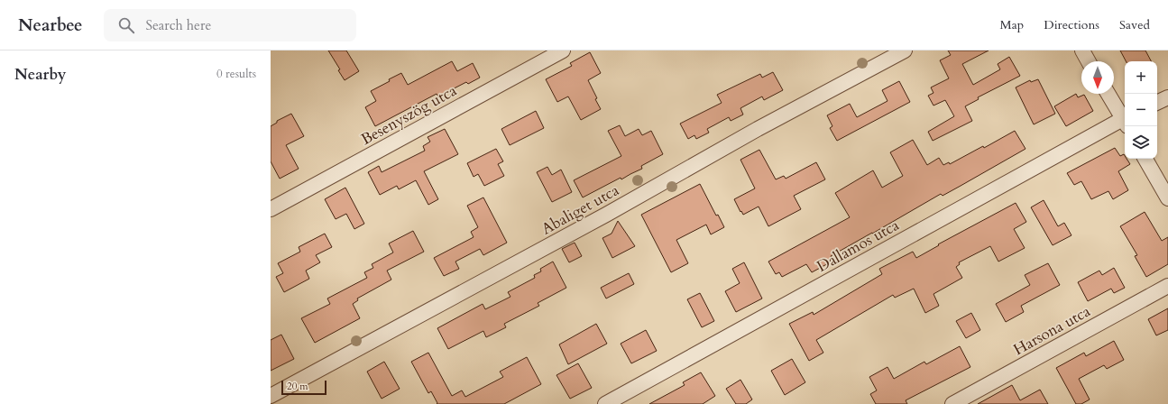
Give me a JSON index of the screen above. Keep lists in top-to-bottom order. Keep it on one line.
{"streets":{"street":["Besenyszög utca","Abaliget utca","Dallamos utca","Harsona utca"]},"scale_bar":"20 m","north":"bottom","page":{"header":"Nearbee","search":"Search here","nav":["Map","Directions","Saved"],"heading":["Nearby","0 results"],"map_buttons":["+","−"],"scale":"20 m"}}
